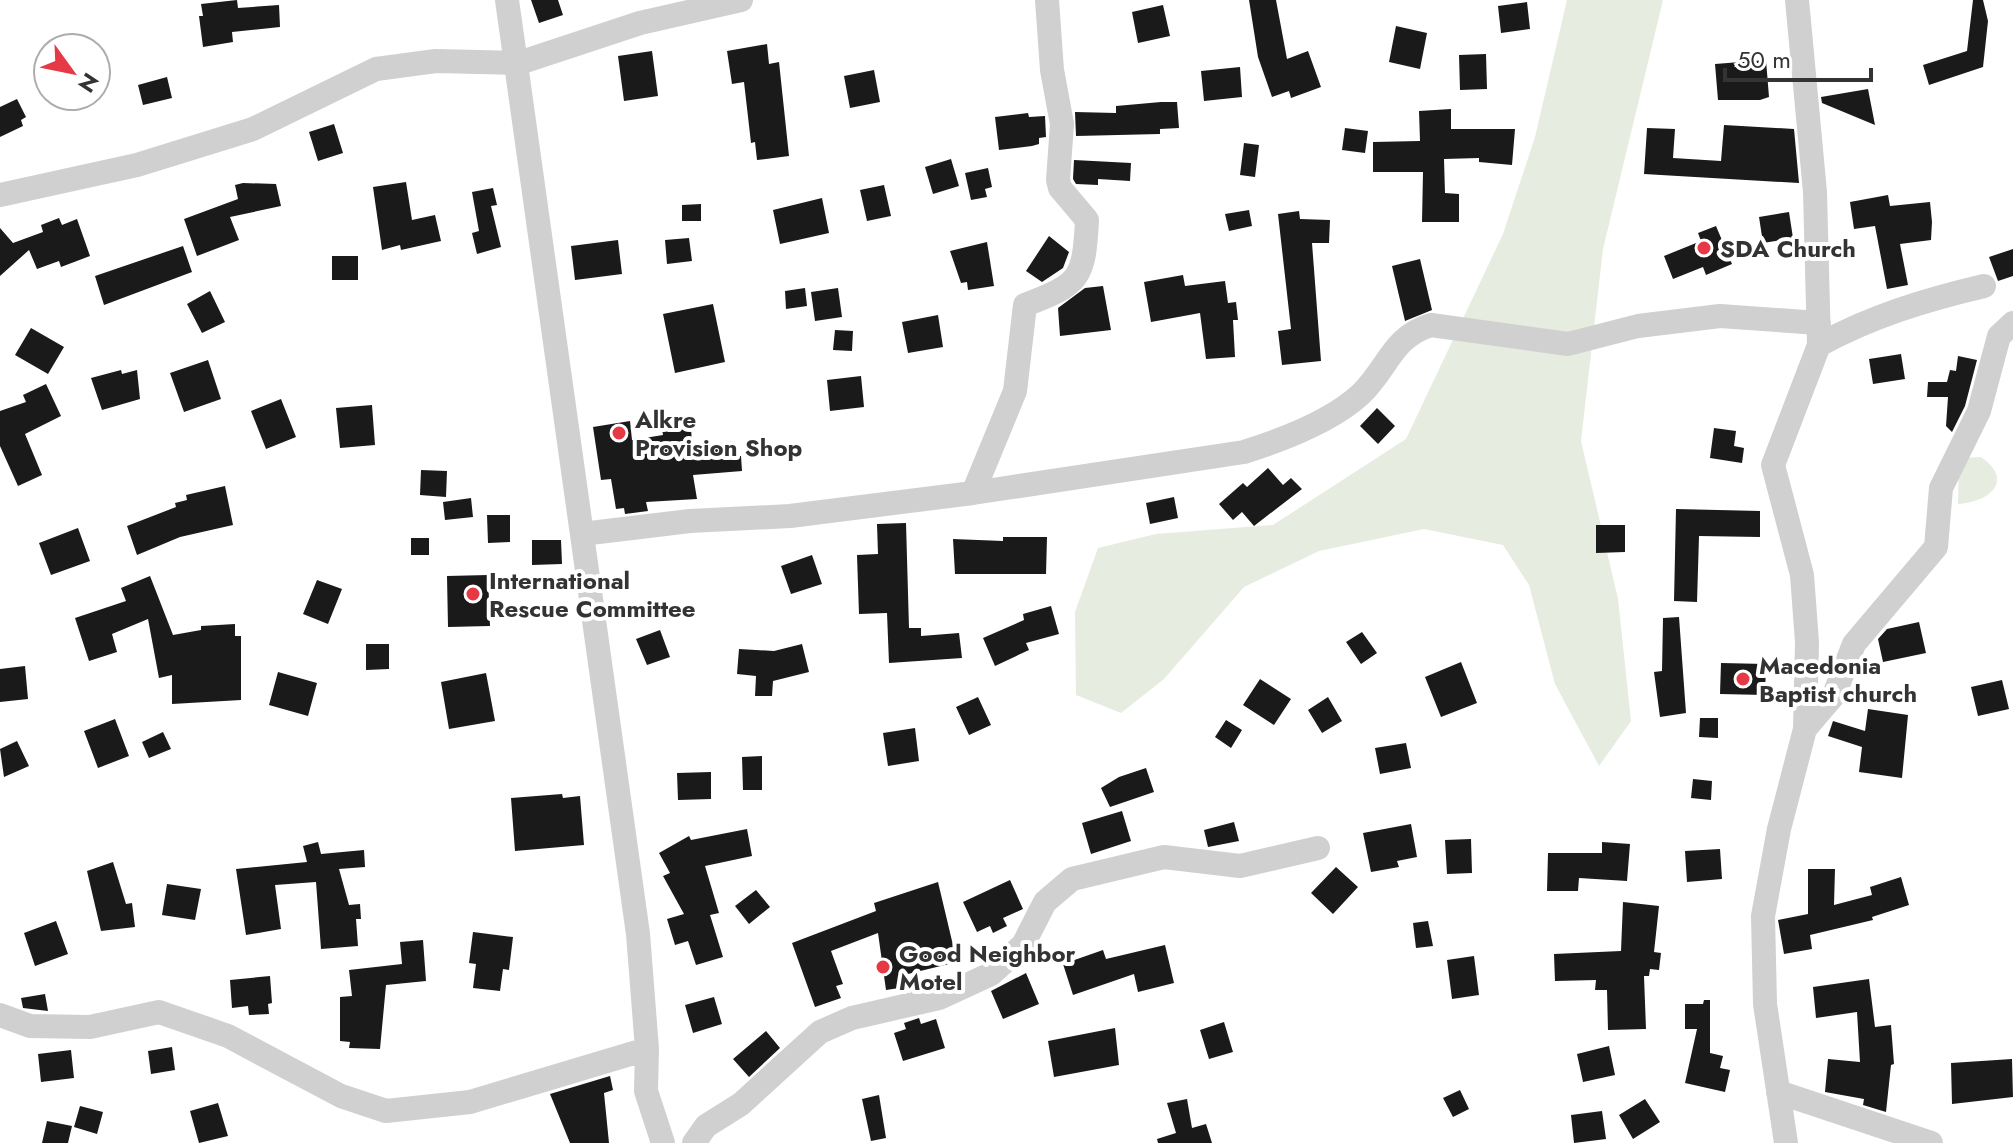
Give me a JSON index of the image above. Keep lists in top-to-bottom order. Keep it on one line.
{"places":["SDA Church","Alkre Provision Shop","International Rescue Committee","Macedonia Baptist church","Good Neighbor Motel"],"scale_bar":"50 m","north":"bottom right"}
